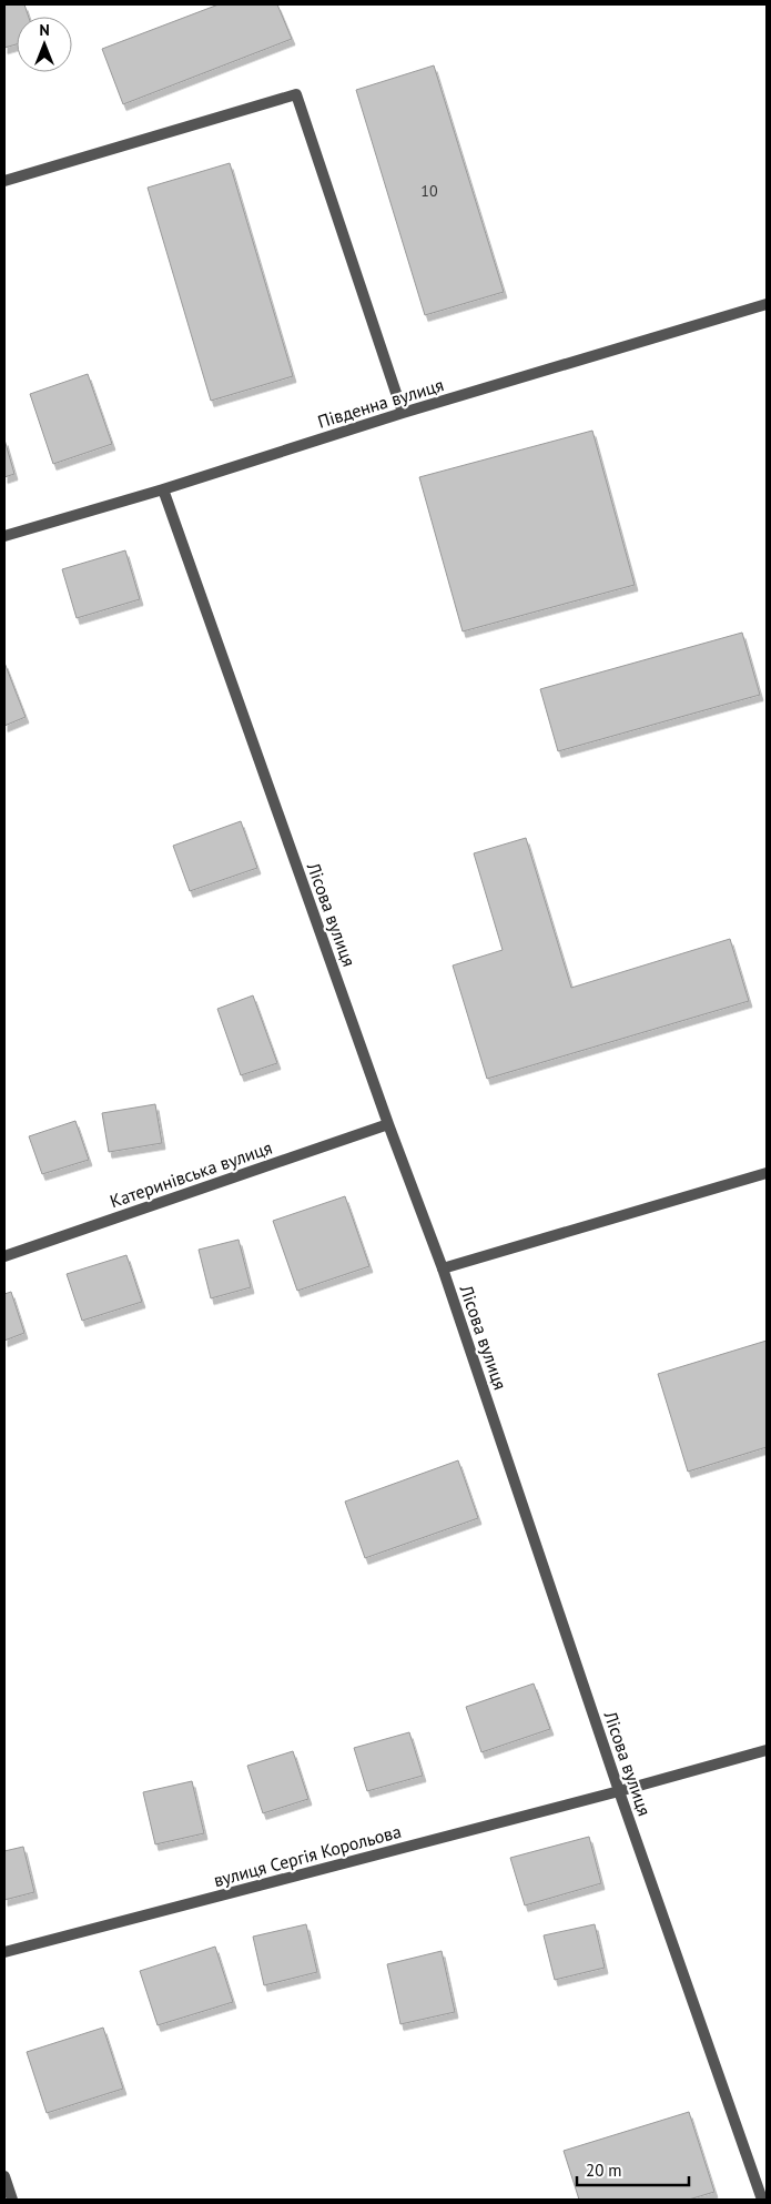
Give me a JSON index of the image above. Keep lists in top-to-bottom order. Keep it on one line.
{"streets":{"street":["Південна вулиця","Лісова вулиця","Катеринівська вулиця","вулиця Сергія Корольова"]},"crossings":[["Південна вулиця","Лісова вулиця"],["Лісова вулиця","Катеринівська вулиця"],["Лісова вулиця","вулиця Сергія Корольова"]],"house_numbers":["10"],"scale_bar":"20 m","north":"top"}
